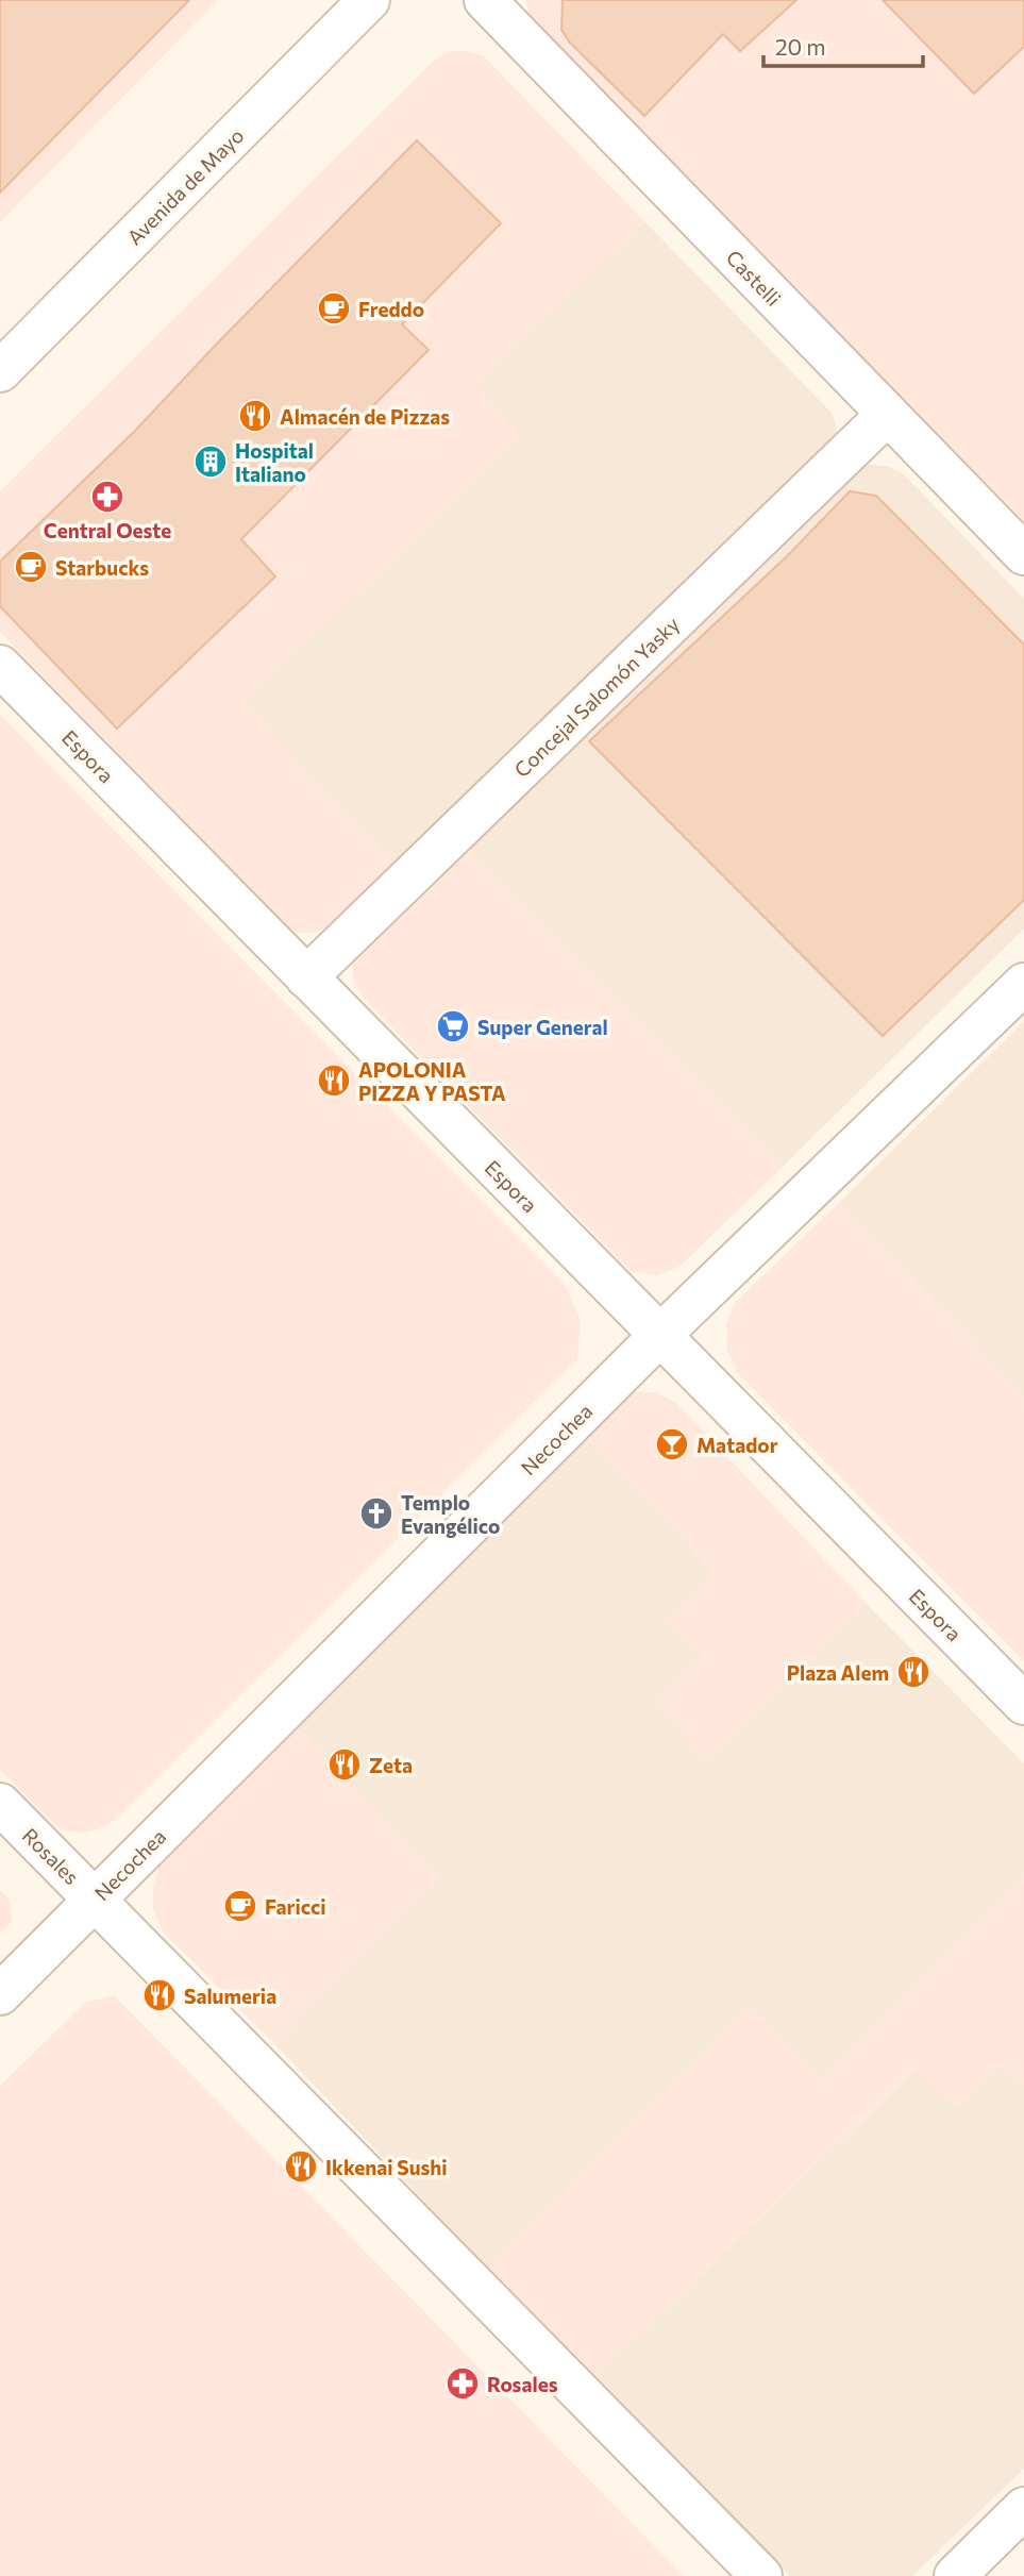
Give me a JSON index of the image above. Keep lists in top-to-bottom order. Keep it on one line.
{"streets":{"street":["Avenida de Mayo","Castelli","Concejal Salomón Yasky","Espora","Necochea","Rosales"]},"crossings":[["Castelli","Concejal Salomón Yasky"],["Concejal Salomón Yasky","Espora"],["Espora","Necochea"],["Necochea","Rosales"]],"places":{"cafe":["Freddo","Starbucks","Faricci"],"restaurant":["Almacén de Pizzas","APOLONIA PIZZA Y PASTA","Plaza Alem","Zeta","Salumeria","Ikkenai Sushi"],"building":["Hospital Italiano"],"pharmacy":["Central Oeste","Rosales"],"supermarket":["Super General"],"bar":["Matador"],"church":["Templo Evangélico"]},"scale_bar":"20 m"}
